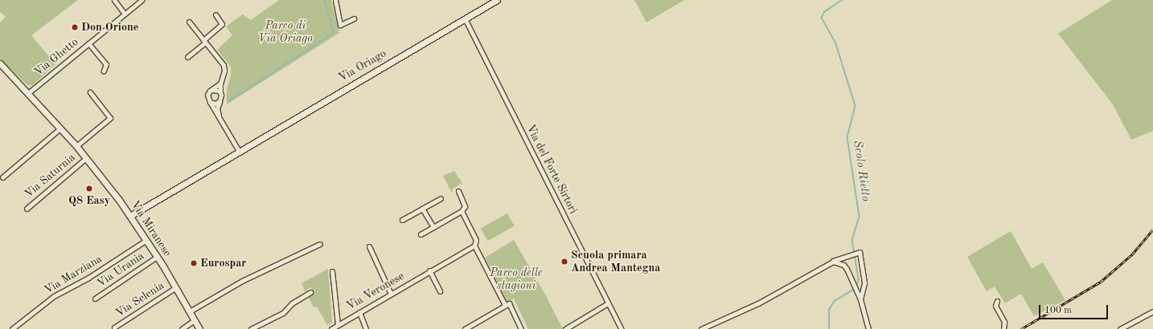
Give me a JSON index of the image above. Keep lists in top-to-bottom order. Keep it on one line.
{"streets":{"street":["Via Ghetto","Via Oriago","Via del Forte Sirtori","Via Saturnia","Via Miranese","Via Urania","Via Marziana","Via Veronese","Via Selenia"]},"crossings":[["Via Ghetto","Via Miranese"],["Via Oriago","Via del Forte Sirtori"],["Via Oriago","Via Miranese"],["Via Saturnia","Via Miranese"],["Via Miranese","Via Urania"],["Via Miranese","Via Marziana"],["Via Miranese","Via Selenia"]],"water":["Scolo Rietto"],"parks":["Parco di Via Oriago","Parco delle stagioni"],"places":["Don Orione","Q8 Easy","Scuola primara Andrea Mantegna","Eurospar"],"scale_bar":"100 m"}
